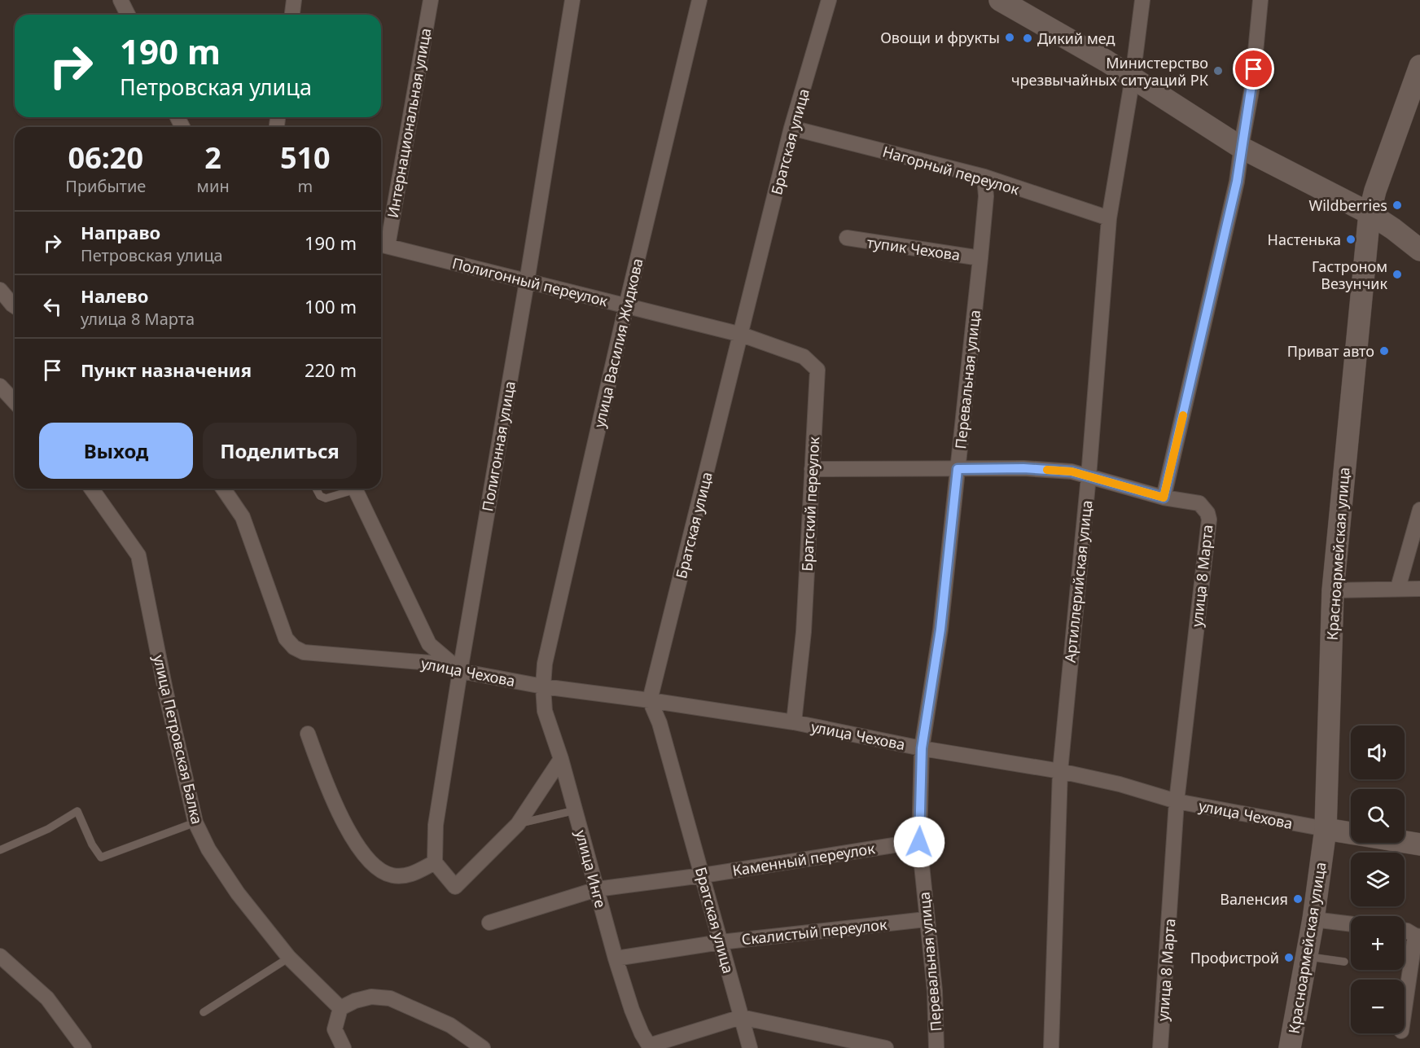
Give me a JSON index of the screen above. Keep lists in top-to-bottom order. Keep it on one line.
{"streets":{"main road":["Красноармейская улица","улица Чехова"],"street":["Интернациональная улица","Братская улица","Нагорный переулок","тупик Чехова","Полигонный переулок","улица Василия Жидкова","Перевальная улица","Полигонная улица","Братский переулок","улица 8 Марта","Артиллерийская улица","улица Петровская Балка","Каменный переулок","улица Инге","Скалистый переулок"]},"crossings":[["Интернациональная улица","Полигонный переулок"],["Братская улица","Нагорный переулок"],["Братская улица","Полигонный переулок"],["Братская улица","Братский переулок"],["Братская улица","улица Чехова"],["Братская улица","Каменный переулок"],["Братская улица","Скалистый переулок"],["Нагорный переулок","Перевальная улица"],["Нагорный переулок","Артиллерийская улица"],["тупик Чехова","Перевальная улица"],["Полигонный переулок","улица Василия Жидкова"],["Полигонный переулок","Полигонная улица"],["Полигонный переулок","Братский переулок"],["улица Василия Жидкова","улица Чехова"],["улица Василия Жидкова","улица Инге"],["Перевальная улица","улица 8 Марта"],["Перевальная улица","улица Чехова"],["Перевальная улица","Каменный переулок"],["Перевальная улица","Скалистый переулок"],["Полигонная улица","улица Чехова"],["Братский переулок","улица 8 Марта"],["Братский переулок","улица Чехова"],["Красноармейская улица","улица Чехова"],["улица 8 Марта","Артиллерийская улица"],["улица 8 Марта","улица Чехова"],["Артиллерийская улица","улица Чехова"],["улица Чехова","улица Инге"],["Каменный переулок","улица Инге"],["улица Инге","Скалистый переулок"]],"places":["Овощи и фрукты","Дикий мед","Министерство чрезвычайных ситуаций РК","Wildberries","Настенька","Гастроном Везунчик","Приват авто","Валенсия","Профистрой"],"page":{"turn":["190 m","Петровская улица"],"eta":["06:20","Прибытие","2","мин","510","m"],"list":[{"name":"Направо","note":"Петровская улица","value":"190 m"},{"name":"Налево","note":"улица 8 Марта","value":"100 m"},{"name":"Пункт назначения","value":"220 m"}],"buttons":["Выход","Поделиться"],"map_buttons":["+","−"]}}
